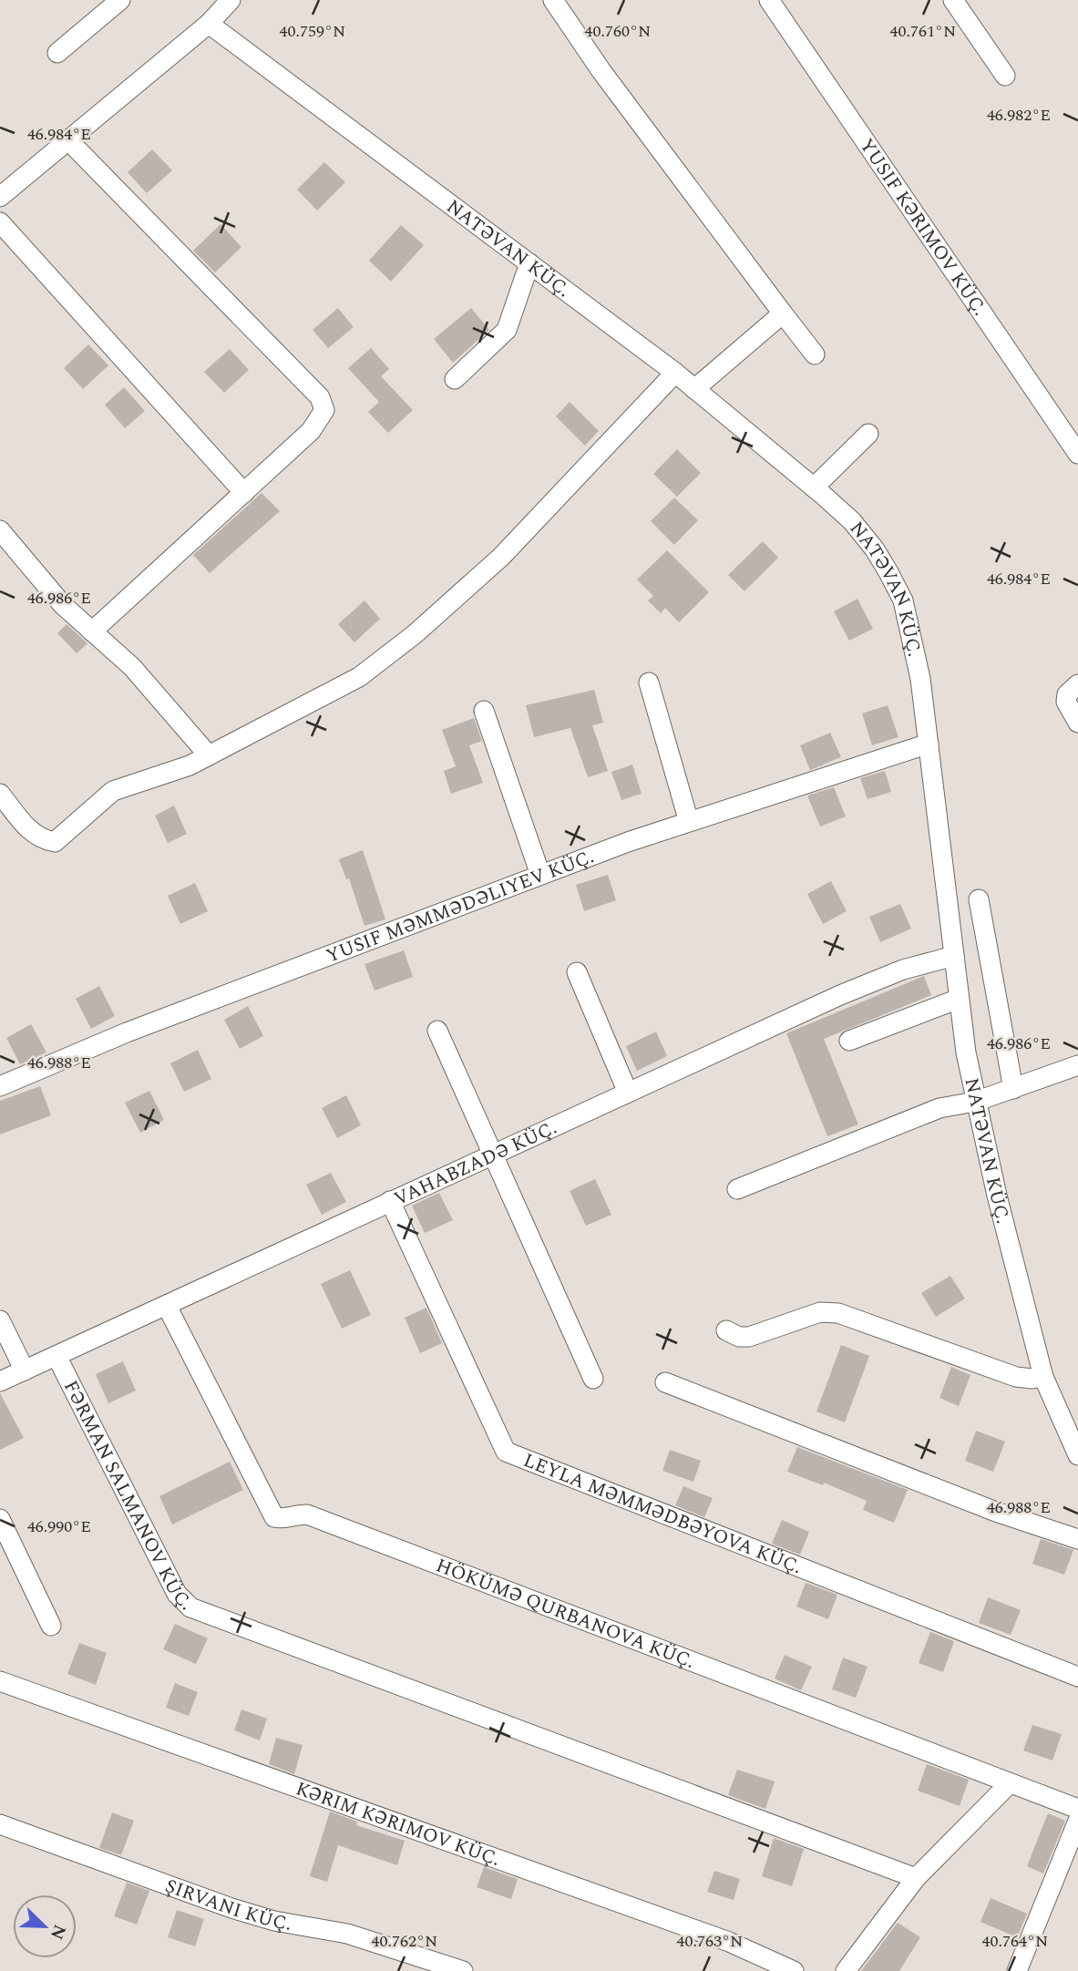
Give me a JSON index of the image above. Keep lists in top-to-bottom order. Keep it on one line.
{"streets":{"street":["YUSIF KƏRIMOV KÜÇ.","NATƏVAN KÜÇ.","YUSIF MƏMMƏDƏLIYEV KÜÇ.","VAHABZADƏ KÜÇ.","FƏRMAN SALMANOV KÜÇ.","LEYLA MƏMMƏDBƏYOVA KÜÇ.","HÖKÜMƏ QURBANOVA KÜÇ.","KƏRIM KƏRIMOV KÜÇ.","ŞIRVANI KÜÇ."]},"crossings":[["NATƏVAN KÜÇ.","YUSIF MƏMMƏDƏLIYEV KÜÇ."],["NATƏVAN KÜÇ.","VAHABZADƏ KÜÇ."],["VAHABZADƏ KÜÇ.","FƏRMAN SALMANOV KÜÇ."],["VAHABZADƏ KÜÇ.","LEYLA MƏMMƏDBƏYOVA KÜÇ."],["VAHABZADƏ KÜÇ.","HÖKÜMƏ QURBANOVA KÜÇ."]],"north":"bottom right","coordinates":["40.759°N","40.760°N","40.761°N","46.982°E","46.984°E","46.986°E","46.988°E","46.990°E","40.762°N","40.763°N","40.764°N"]}
